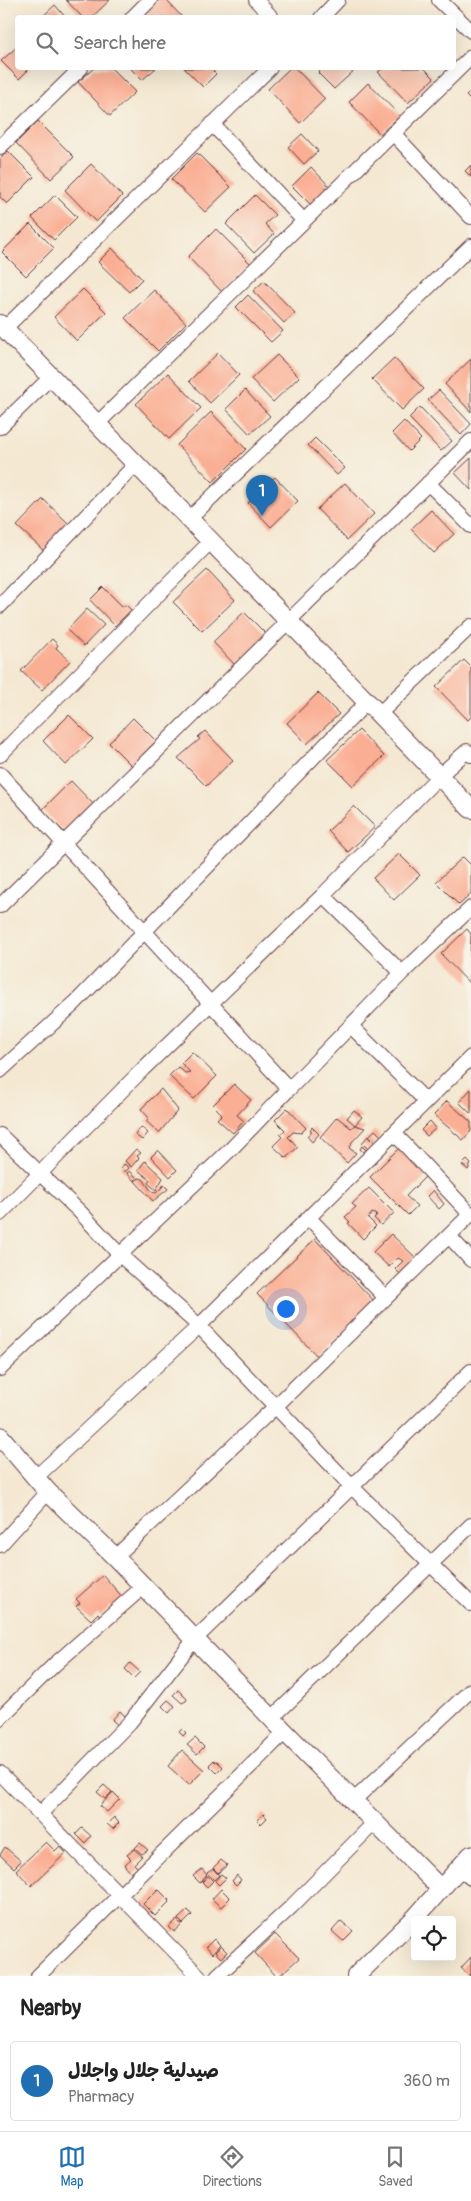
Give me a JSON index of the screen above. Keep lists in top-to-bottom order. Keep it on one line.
{"page":{"search":"Search here","pins":"1","heading":"Nearby","list":[{"mark":"1","name":"صيدلية جلال واجلال","note":"Pharmacy","value":"360 m"}],"nav":["Map","Directions","Saved"]}}
